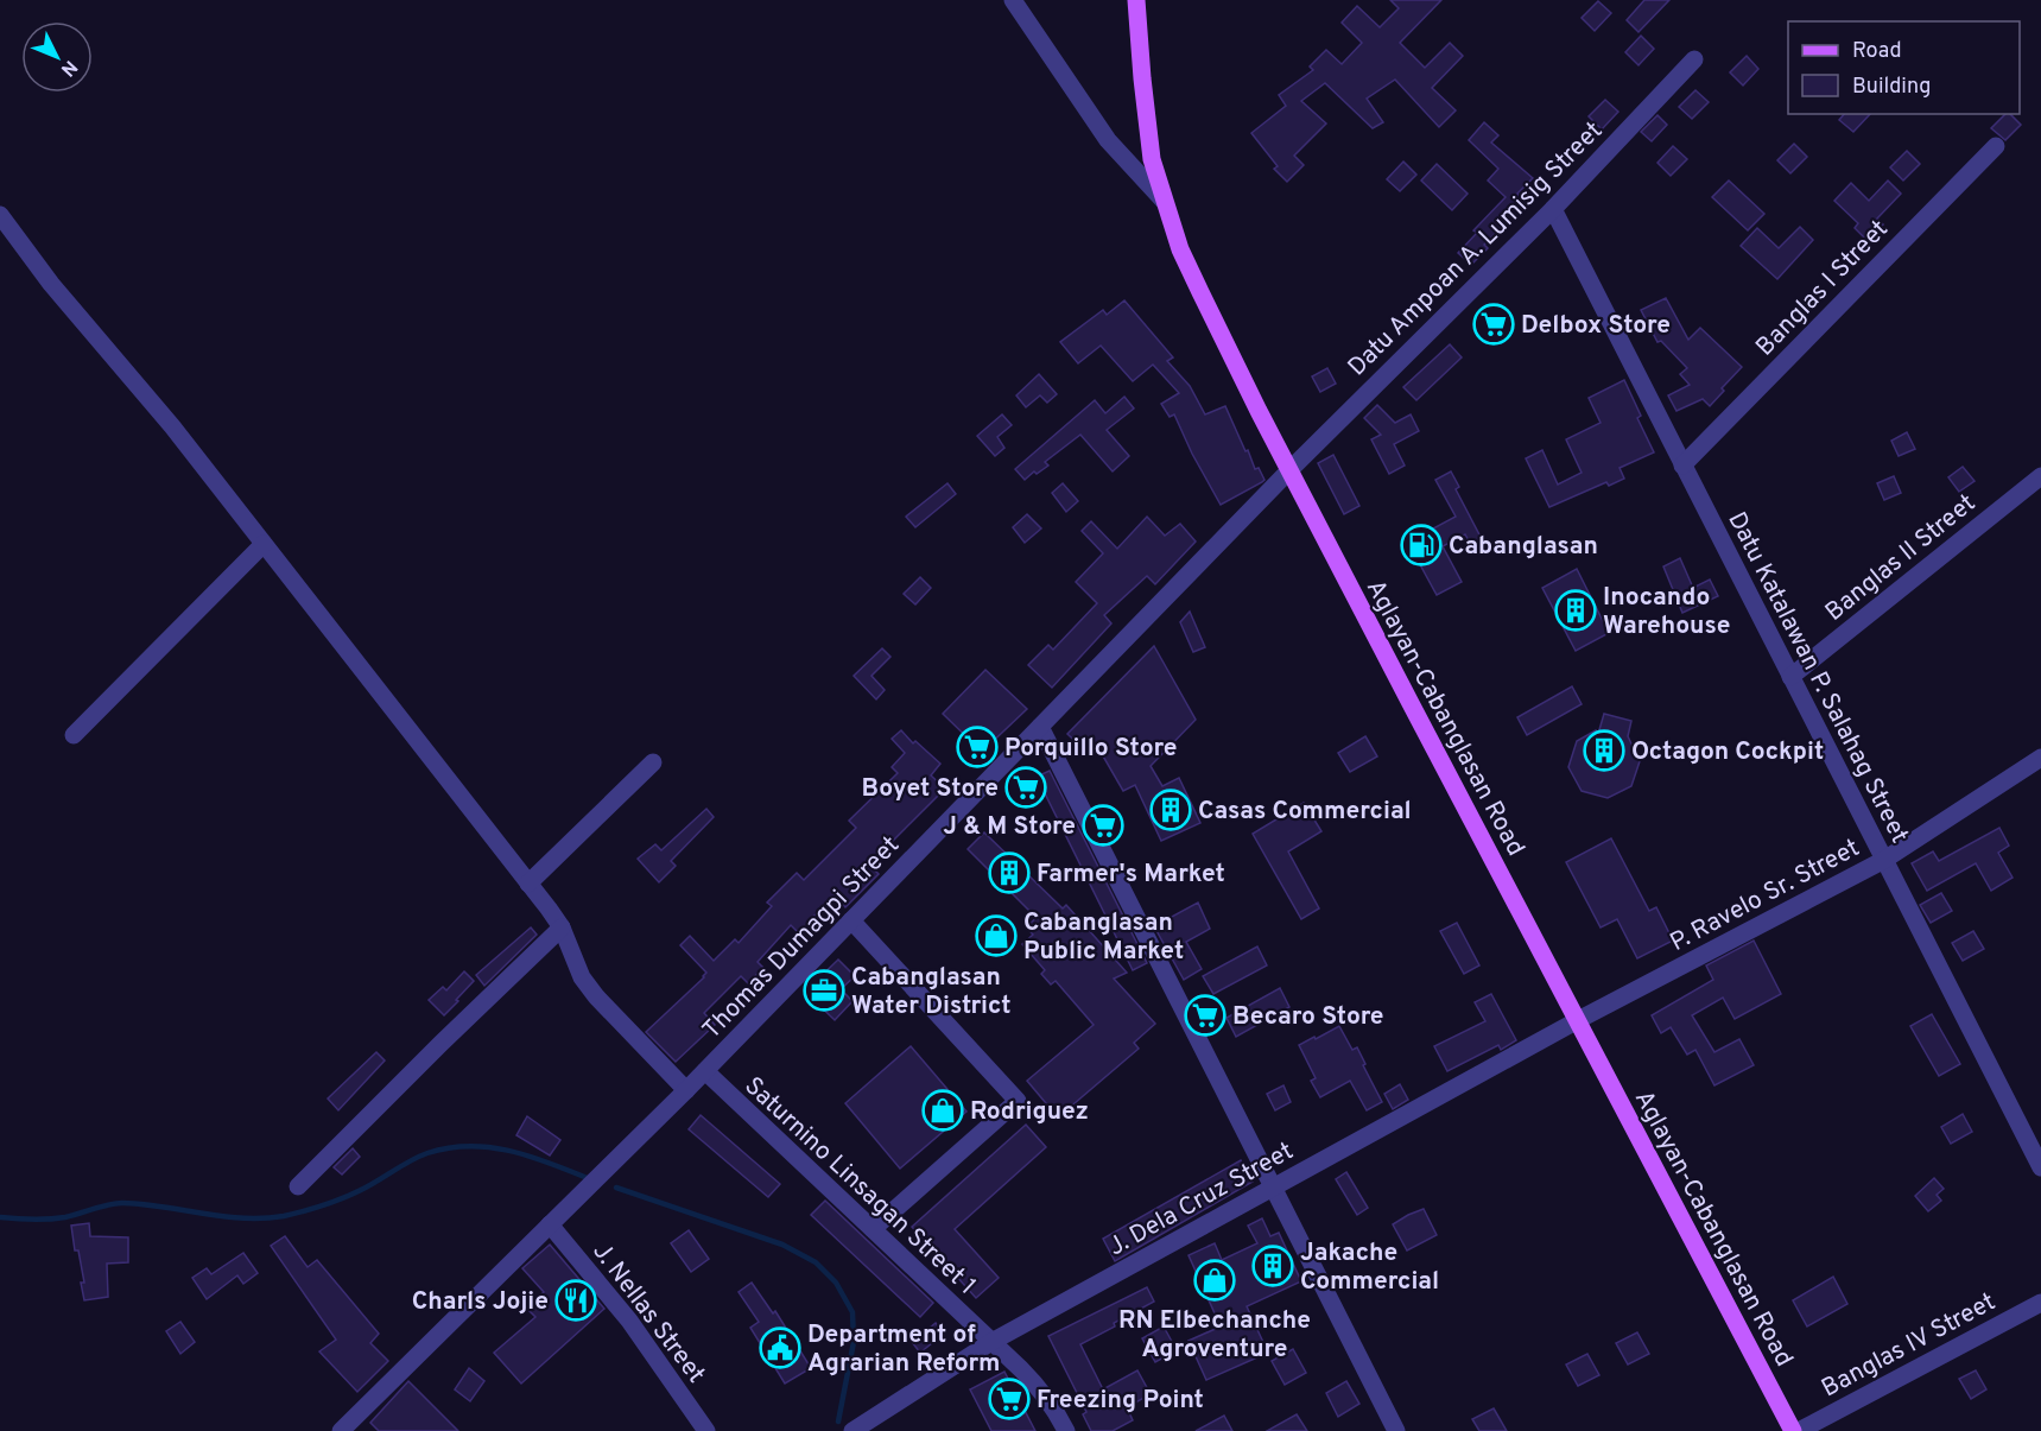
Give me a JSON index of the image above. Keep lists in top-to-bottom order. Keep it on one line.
{"streets":{"main road":["Aglayan-Cabanglasan Road"],"street":["Datu Ampoan A. Lumisig Street","Banglas I Street","Banglas II Street","Datu Katalawan P. Salahag Street","P. Ravelo Sr. Street","Thomas Dumagpi Street","Saturnino Linsagan Street 1","J. Dela Cruz Street","J. Nellas Street","Banglas IV Street"]},"crossings":[["Datu Ampoan A. Lumisig Street","Datu Katalawan P. Salahag Street"],["Datu Ampoan A. Lumisig Street","Aglayan-Cabanglasan Road"],["Datu Ampoan A. Lumisig Street","Thomas Dumagpi Street"],["Banglas I Street","Datu Katalawan P. Salahag Street"],["Banglas II Street","Datu Katalawan P. Salahag Street"],["Datu Katalawan P. Salahag Street","P. Ravelo Sr. Street"],["Aglayan-Cabanglasan Road","P. Ravelo Sr. Street"],["Aglayan-Cabanglasan Road","Thomas Dumagpi Street"],["Aglayan-Cabanglasan Road","J. Dela Cruz Street"],["P. Ravelo Sr. Street","J. Dela Cruz Street"],["Thomas Dumagpi Street","Saturnino Linsagan Street 1"],["Thomas Dumagpi Street","J. Nellas Street"],["Saturnino Linsagan Street 1","J. Dela Cruz Street"]],"places":{"supermarket":["Delbox Store","Porquillo Store","Boyet Store","J & M Store","Becaro Store","Freezing Point"],"fuel station":["Cabanglasan"],"building":["Inocando Warehouse","Octagon Cockpit","Casas Commercial","Farmer's Market","Jakache Commercial"],"shop":["Cabanglasan Public Market","Rodriguez","RN Elbechanche Agroventure"],"office":["Cabanglasan Water District"],"restaurant":["Charls Jojie"],"public building":["Department of Agrarian Reform"]},"legend":["Road","Building"],"north":"bottom right"}
